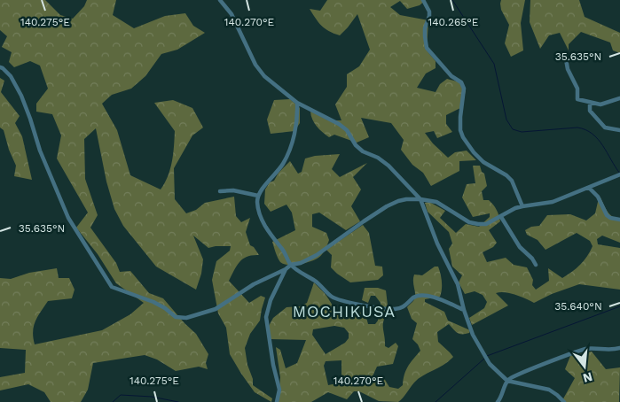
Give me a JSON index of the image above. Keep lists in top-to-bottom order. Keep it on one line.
{"districts":["MOCHIKUSA"],"north":"bottom","coordinates":["140.275°E","140.270°E","140.265°E","35.635°N","35.640°N"]}
